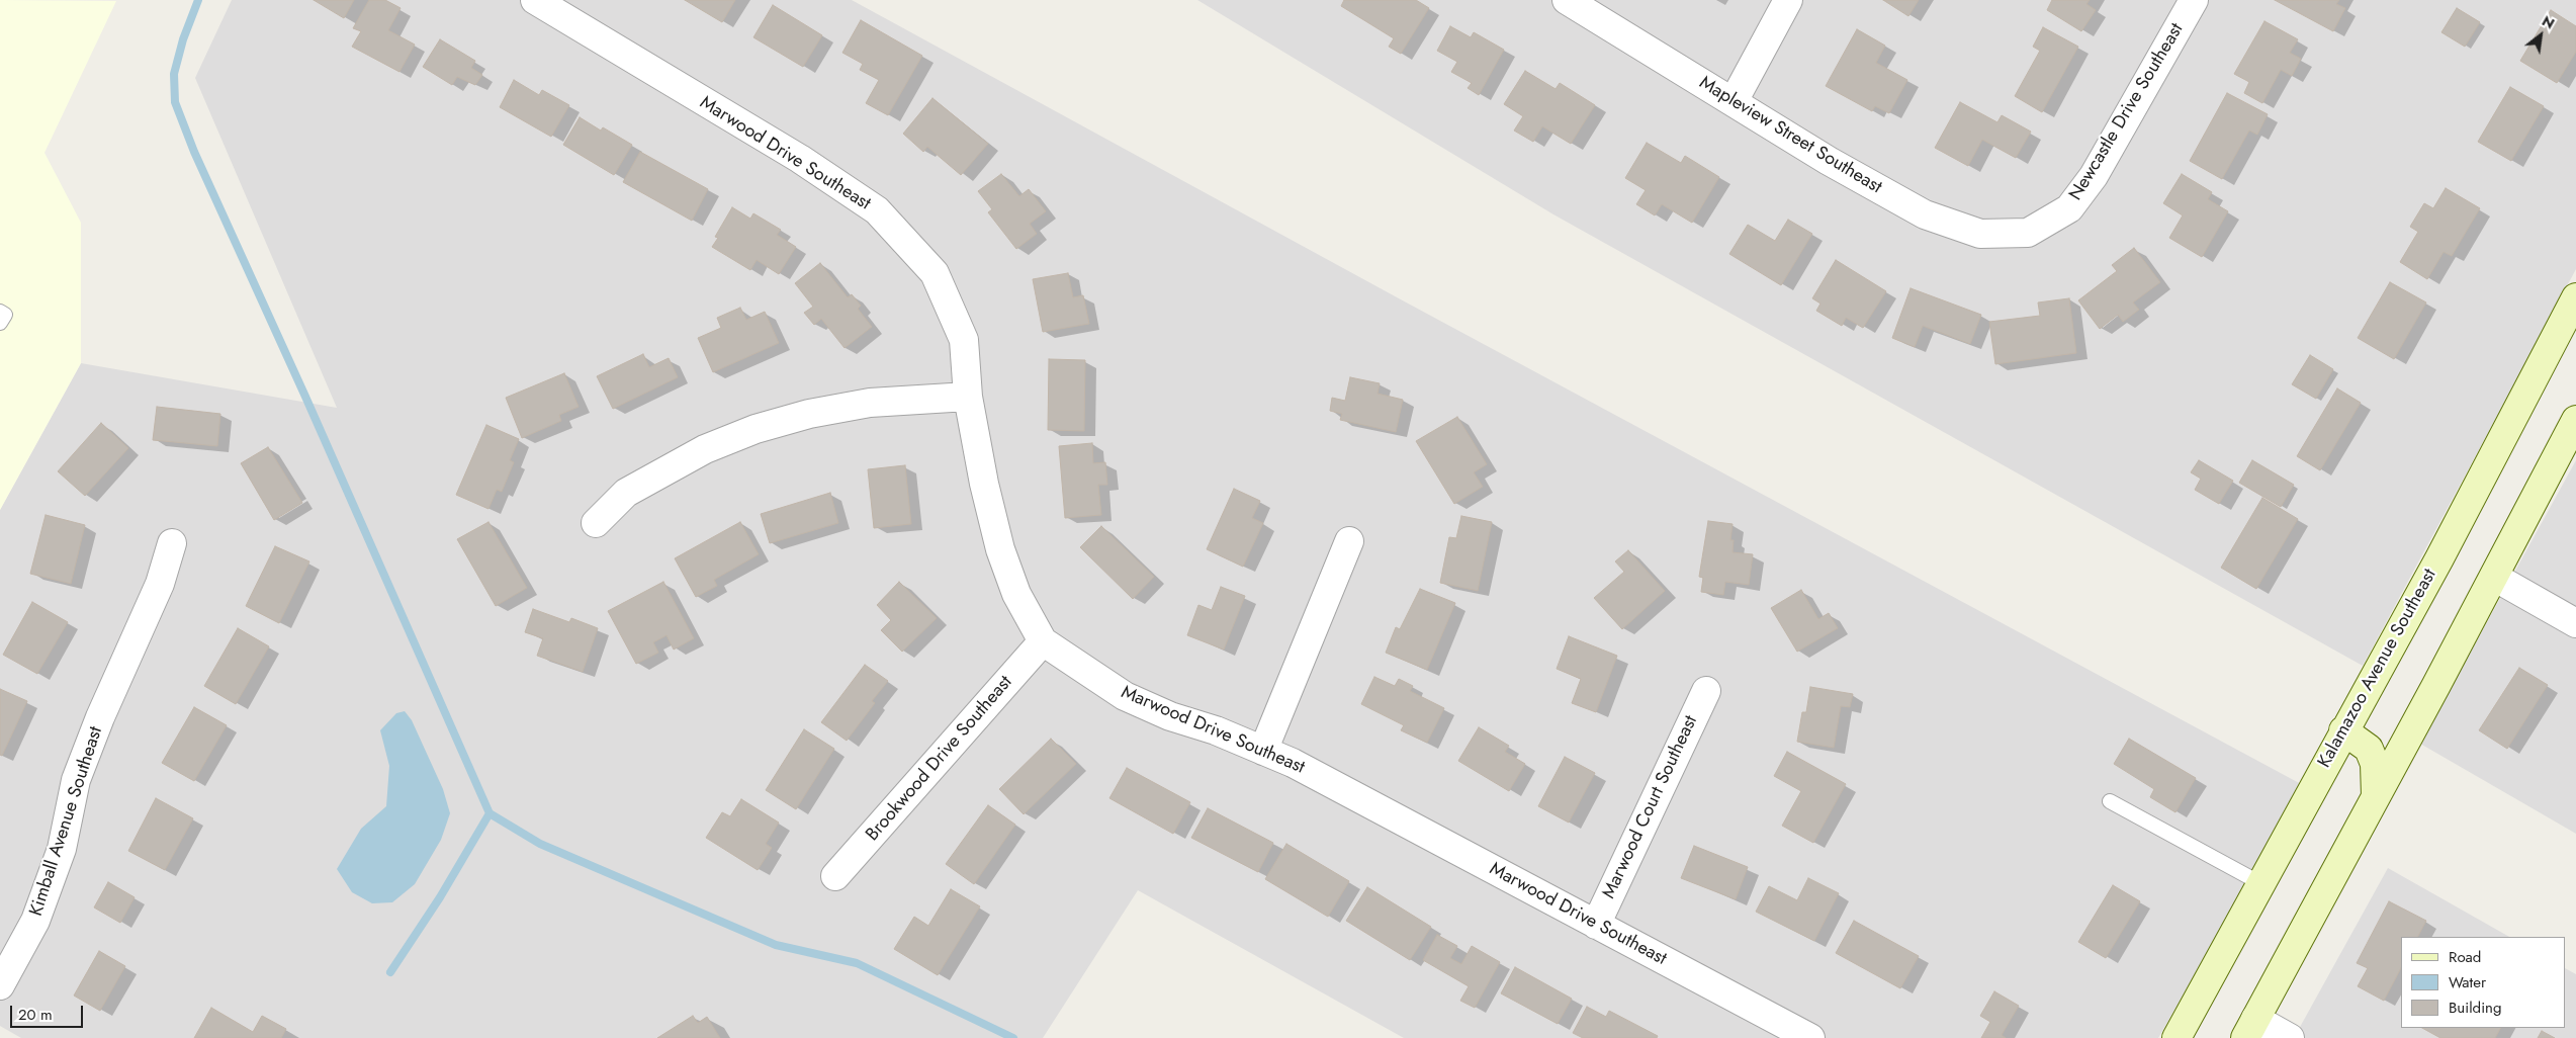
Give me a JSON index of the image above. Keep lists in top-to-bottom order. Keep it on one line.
{"streets":{"main road":["Kalamazoo Avenue Southeast"],"street":["Newcastle Drive Southeast","Mapleview Street Southeast","Marwood Drive Southeast","Brookwood Drive Southeast","Marwood Court Southeast","Kimball Avenue Southeast"]},"crossings":[["Newcastle Drive Southeast","Mapleview Street Southeast"],["Marwood Drive Southeast","Brookwood Drive Southeast"],["Marwood Drive Southeast","Marwood Court Southeast"]],"legend":["Road","Water","Building"],"scale_bar":"20 m","north":"top right"}
